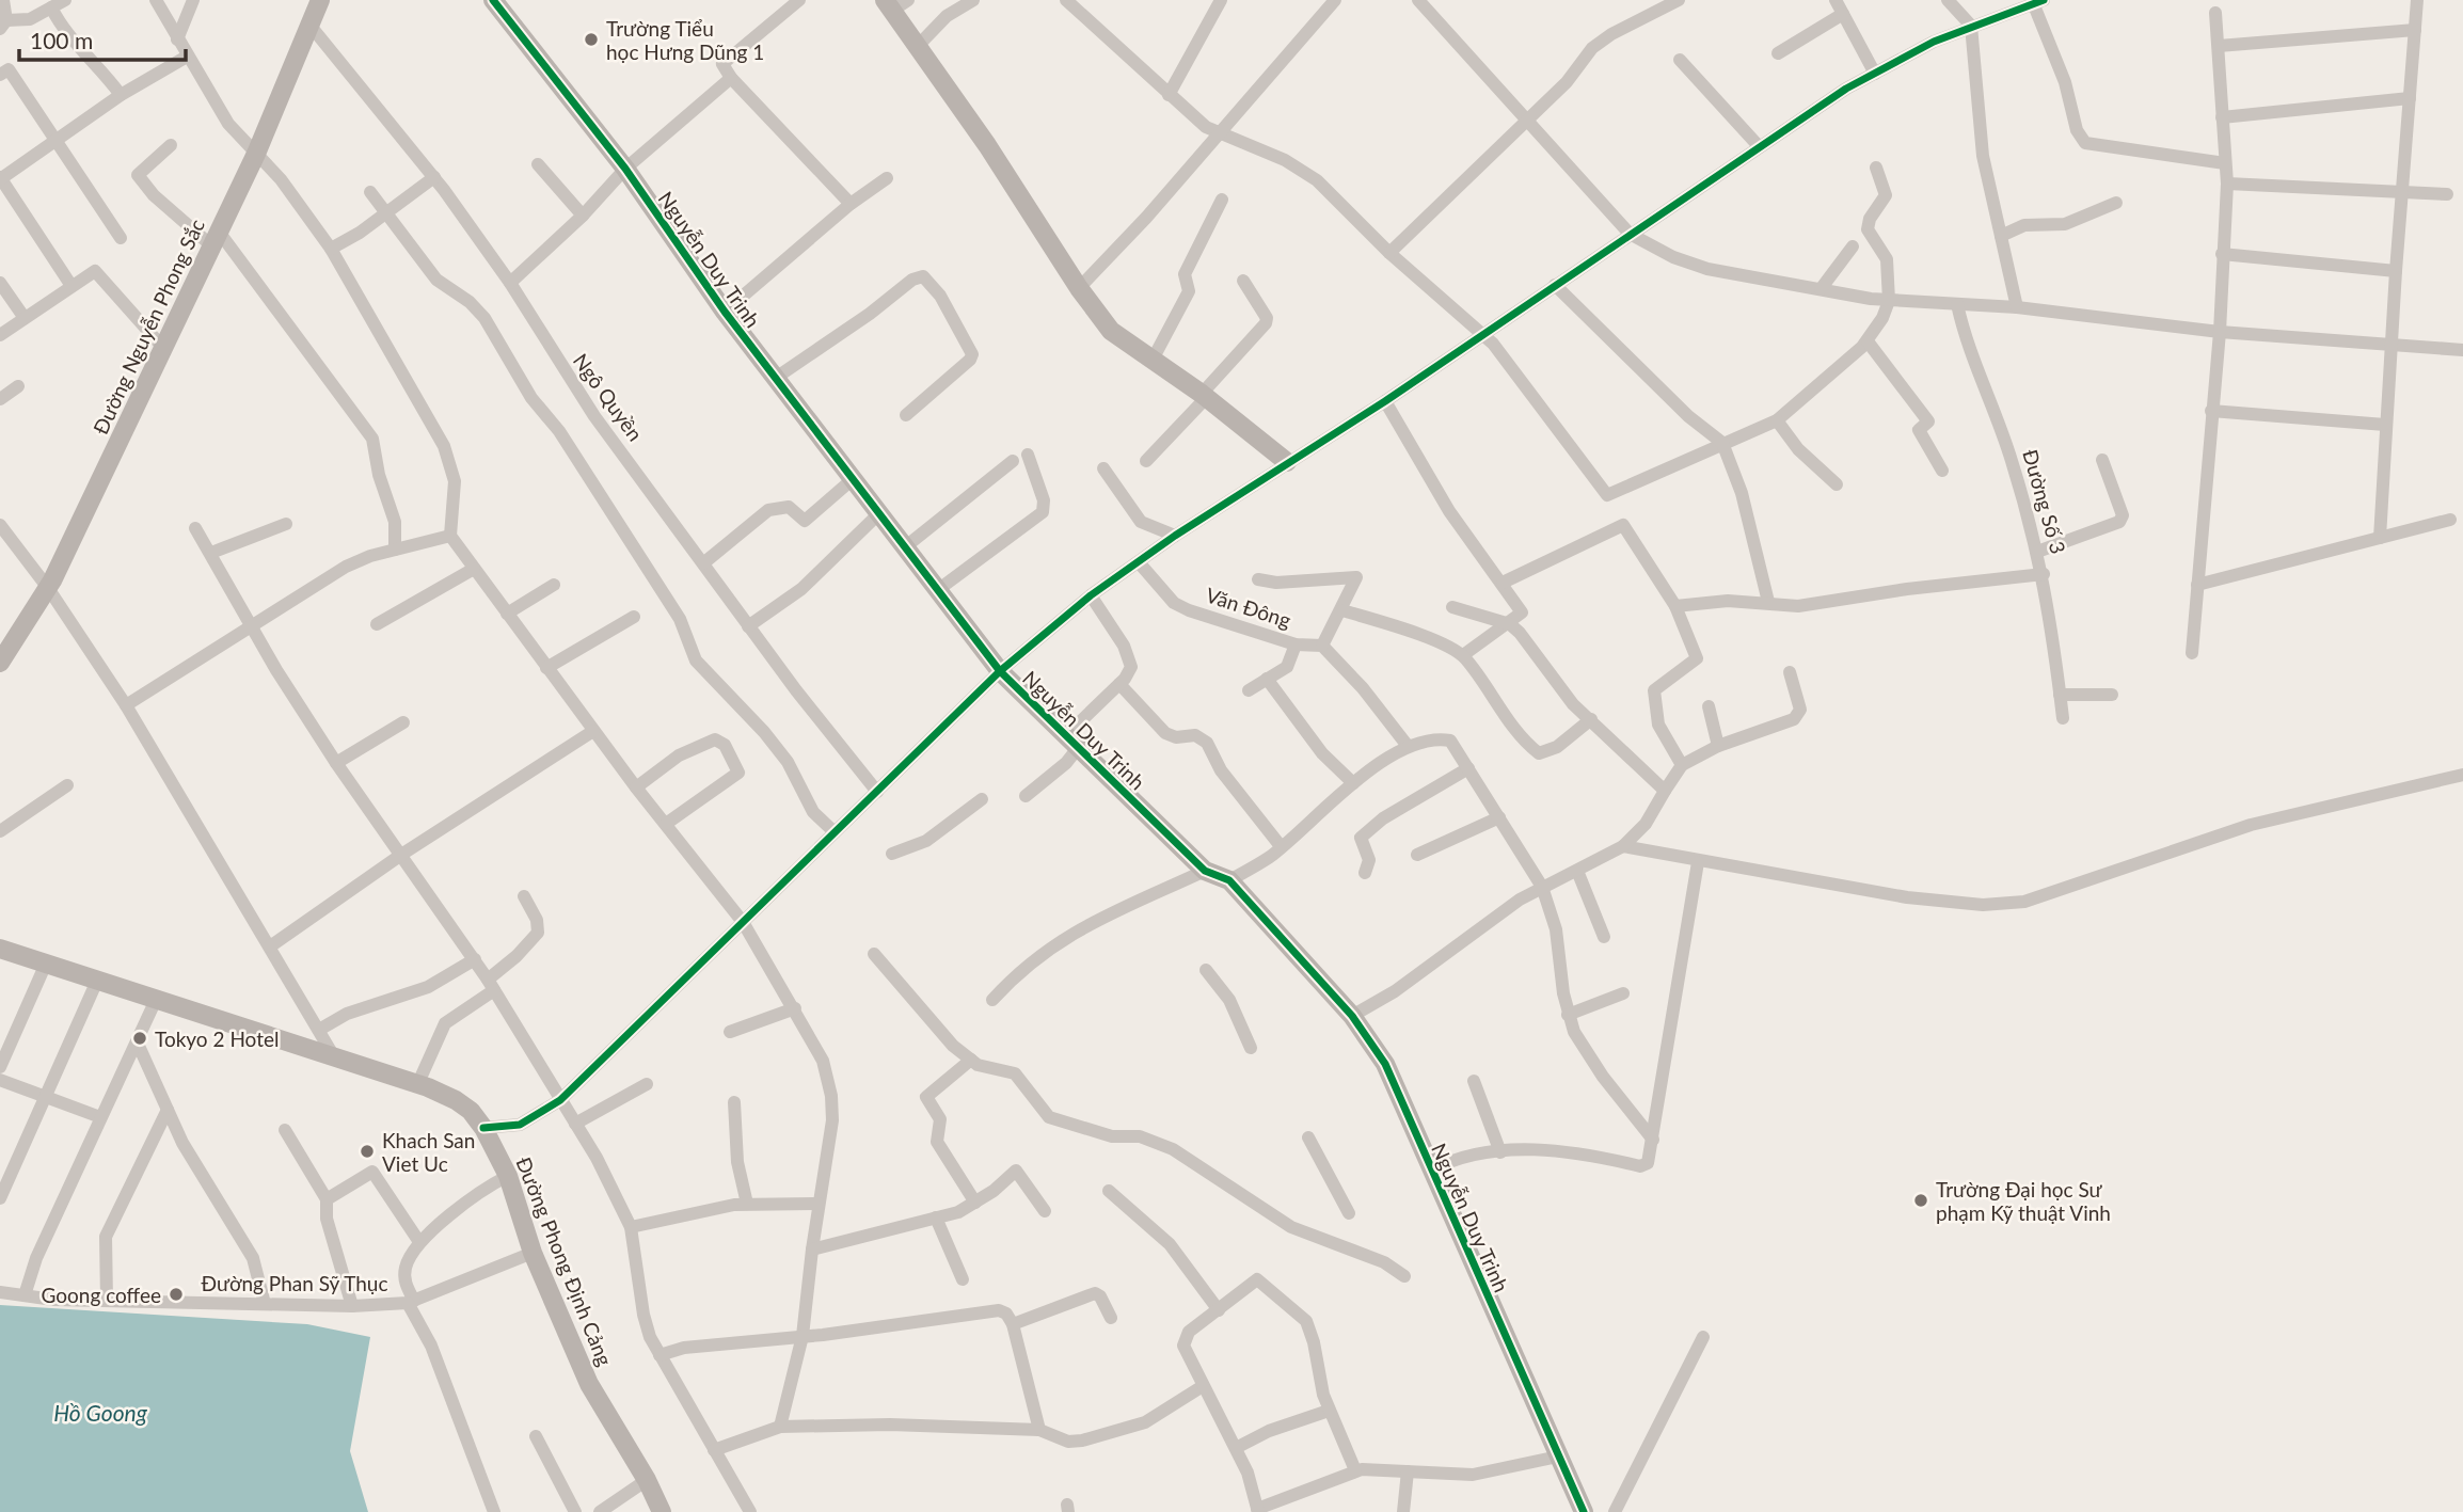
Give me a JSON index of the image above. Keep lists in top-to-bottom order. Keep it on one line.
{"streets":{"street":["Nguyễn Duy Trinh","Đường Nguyễn Phong Sắc","Ngô Quyền","Đường Số 3","Văn Đông","Đường Phong Định Cảng","Đường Phan Sỹ Thục"]},"crossings":[["Đường Nguyễn Phong Sắc","Ngô Quyền"]],"water":["Hồ Goong"],"places":["Trường Tiểu học Hưng Dũng 1","Tokyo 2 Hotel","Khach San Viet Uc","Trường Đại học Sư phạm Kỹ thuật Vinh","Goong coffee"],"scale_bar":"100 m"}
